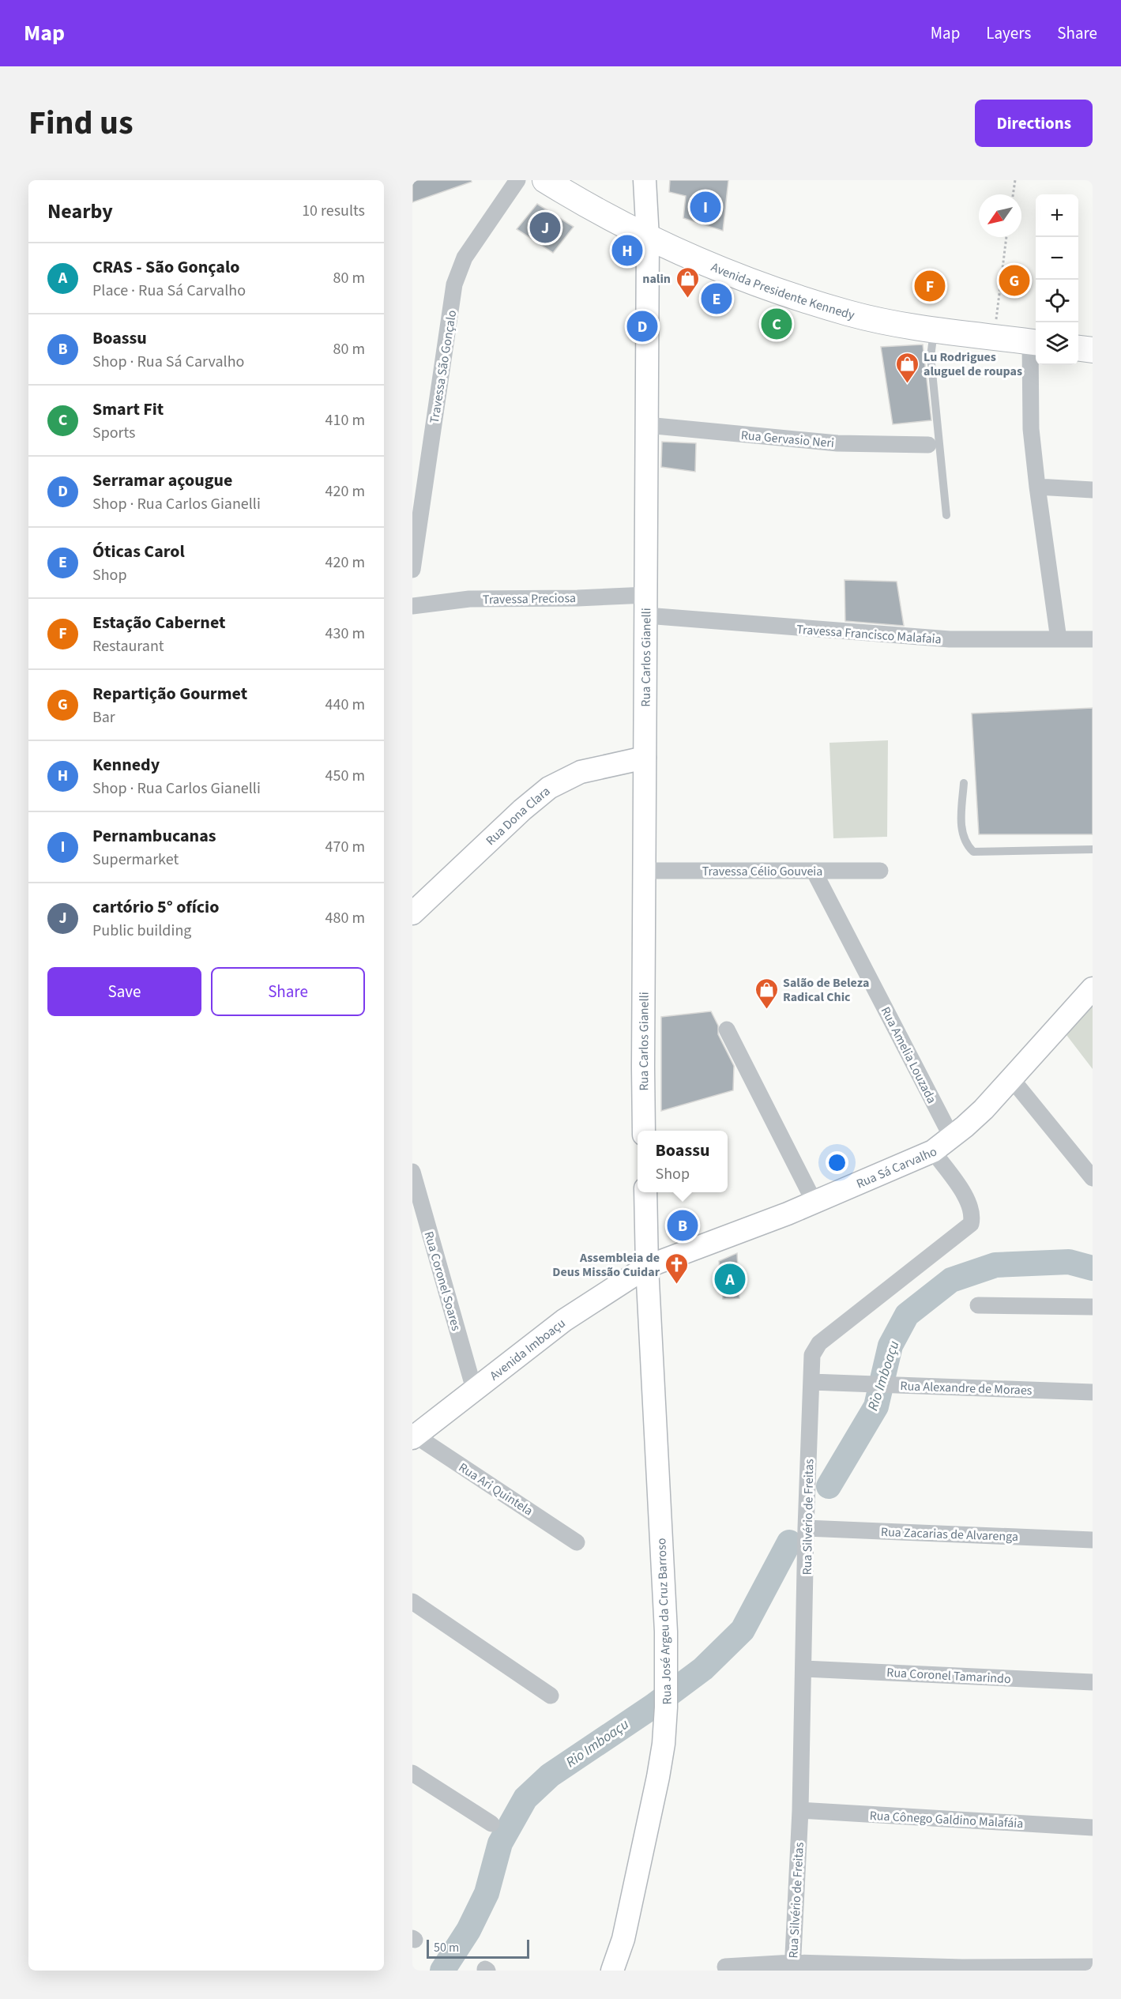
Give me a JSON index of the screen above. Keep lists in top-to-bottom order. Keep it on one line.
{"streets":{"main road":["Avenida Presidente Kennedy"],"street":["Travessa São Gonçalo","Rua Gervasio Neri","Travessa Preciosa","Travessa Francisco Malafaia","Rua Carlos Gianelli","Rua Dona Clara","Travessa Célio Gouveia","Rua Amelia Louzada","Rua Sá Carvalho","Rua Coronel Soares","Avenida Imboaçu","Rua Alexandre de Moraes","Rua Ari Quintela","Rua Silvério de Freitas","Rua Zacarias de Alvarenga","Rua José Argeu da Cruz Barroso","Rua Coronel Tamarindo","Rua Cônego Galdino Malafáia"]},"crossings":[["Avenida Presidente Kennedy","Rua Carlos Gianelli"],["Rua Gervasio Neri","Rua Carlos Gianelli"],["Travessa Preciosa","Travessa Francisco Malafaia"],["Travessa Preciosa","Rua Carlos Gianelli"],["Travessa Francisco Malafaia","Rua Carlos Gianelli"],["Rua Carlos Gianelli","Rua Dona Clara"],["Rua Carlos Gianelli","Travessa Célio Gouveia"],["Travessa Célio Gouveia","Rua Amelia Louzada"],["Rua Amelia Louzada","Rua Sá Carvalho"],["Rua Sá Carvalho","Avenida Imboaçu"],["Rua Sá Carvalho","Rua Silvério de Freitas"],["Rua Sá Carvalho","Rua José Argeu da Cruz Barroso"],["Rua Coronel Soares","Avenida Imboaçu"],["Avenida Imboaçu","Rua Ari Quintela"],["Avenida Imboaçu","Rua José Argeu da Cruz Barroso"],["Rua Alexandre de Moraes","Rua Silvério de Freitas"],["Rua Silvério de Freitas","Rua Zacarias de Alvarenga"],["Rua Silvério de Freitas","Rua Coronel Tamarindo"],["Rua Silvério de Freitas","Rua Cônego Galdino Malafáia"]],"water":["Rio Imboaçu"],"places":{"shop":["nalin","Lu Rodrigues aluguel de roupas","Salão de Beleza Radical Chic"],"church":["Assembleia de Deus Missão Cuidar"]},"scale_bar":"50 m","north":"bottom left","page":{"header":"Map","nav":["Map","Layers","Share"],"title":"Find us","buttons":["Directions",["Save","Share"]],"heading":["Nearby","10 results"],"pins":["I","J","H","G","F","E","C","D","B","A"],"map_buttons":["+","−"],"list":[{"mark":"A","name":"CRAS - São Gonçalo","note":"Place · Rua Sá Carvalho","value":"80 m"},{"mark":"B","name":"Boassu","note":"Shop · Rua Sá Carvalho","value":"80 m"},{"mark":"C","name":"Smart Fit","note":"Sports","value":"410 m"},{"mark":"D","name":"Serramar açougue","note":"Shop · Rua Carlos Gianelli","value":"420 m"},{"mark":"E","name":"Óticas Carol","note":"Shop","value":"420 m"},{"mark":"F","name":"Estação Cabernet","note":"Restaurant","value":"430 m"},{"mark":"G","name":"Repartição Gourmet","note":"Bar","value":"440 m"},{"mark":"H","name":"Kennedy","note":"Shop · Rua Carlos Gianelli","value":"450 m"},{"mark":"I","name":"Pernambucanas","note":"Supermarket","value":"470 m"},{"mark":"J","name":"cartório 5° ofício","note":"Public building","value":"480 m"}],"popup":["Boassu","Shop"],"scale":"50 m"}}
